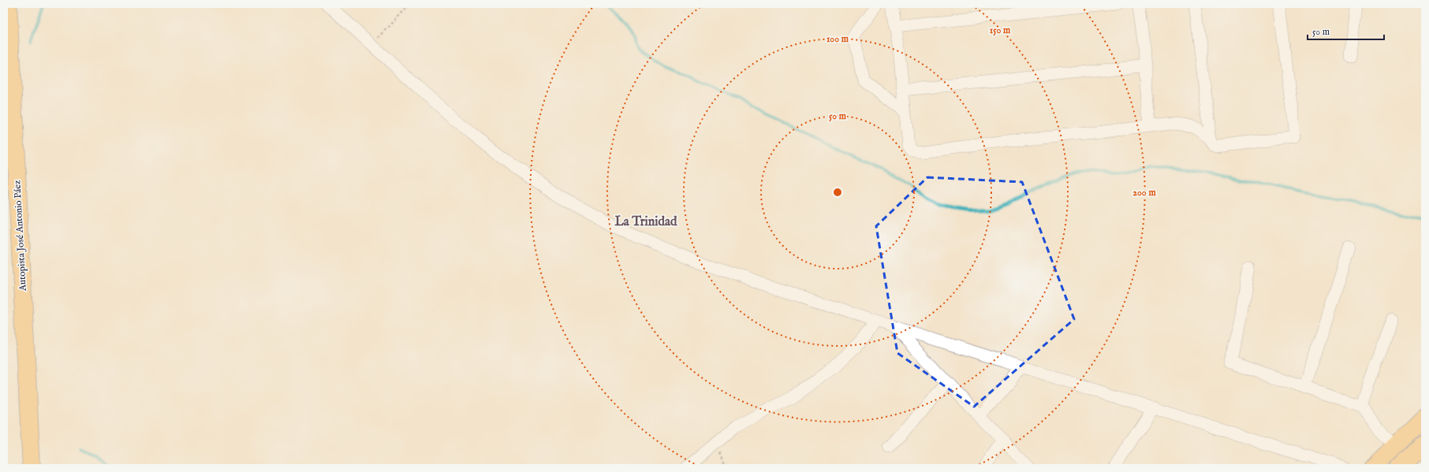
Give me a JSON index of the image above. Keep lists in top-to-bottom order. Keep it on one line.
{"streets":{"main road":["Autopista José Antonio Páez"]},"districts":["La Trinidad"],"scale_bar":"50 m","rings":["150 m","100 m","50 m","200 m"]}
